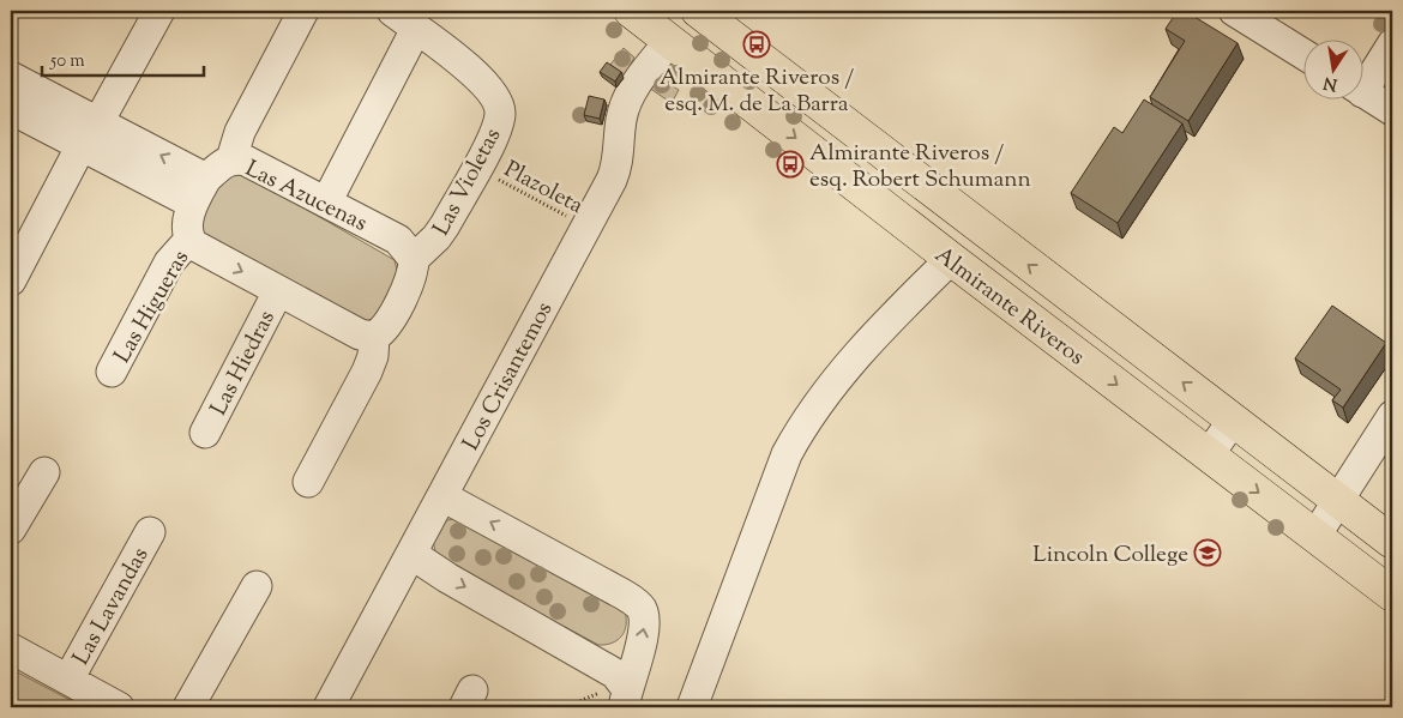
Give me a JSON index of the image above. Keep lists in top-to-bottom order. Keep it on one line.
{"streets":{"main road":["Almirante Riveros"],"street":["Las Violetas","Las Azucenas","Las Higueras","Las Hiedras","Los Crisantemos","Las Lavandas"],"path":["Plazoleta"]},"crossings":[["Las Violetas","Plazoleta"],["Las Violetas","Las Azucenas"],["Plazoleta","Los Crisantemos"],["Almirante Riveros","Los Crisantemos"]],"places":{"bus stop":["Almirante Riveros / esq. M. de La Barra","Almirante Riveros / esq. Robert Schumann"],"school or university":["Lincoln College"]},"scale_bar":"50 m","north":"bottom"}
